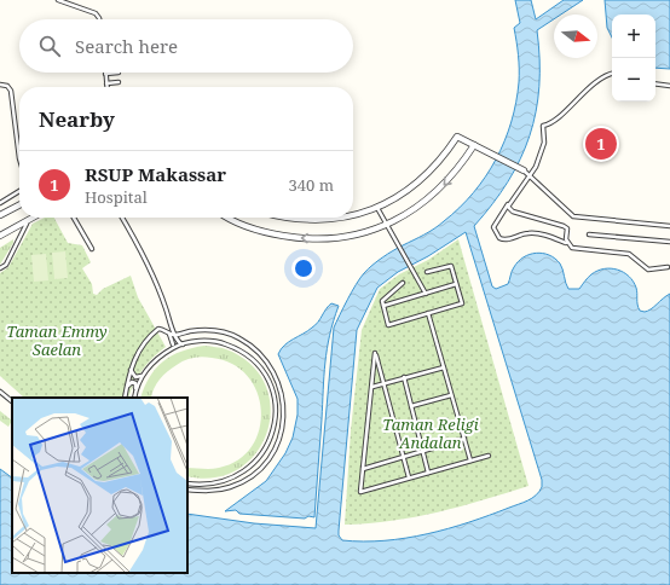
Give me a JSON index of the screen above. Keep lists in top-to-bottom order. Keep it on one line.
{"parks":["Taman Emmy Saelan","Taman Religi Andalan"],"north":"right","page":{"map_buttons":["+","−"],"search":"Search here","heading":"Nearby","pins":"1","list":[{"mark":"1","name":"RSUP Makassar","note":"Hospital","value":"340 m"}]}}
